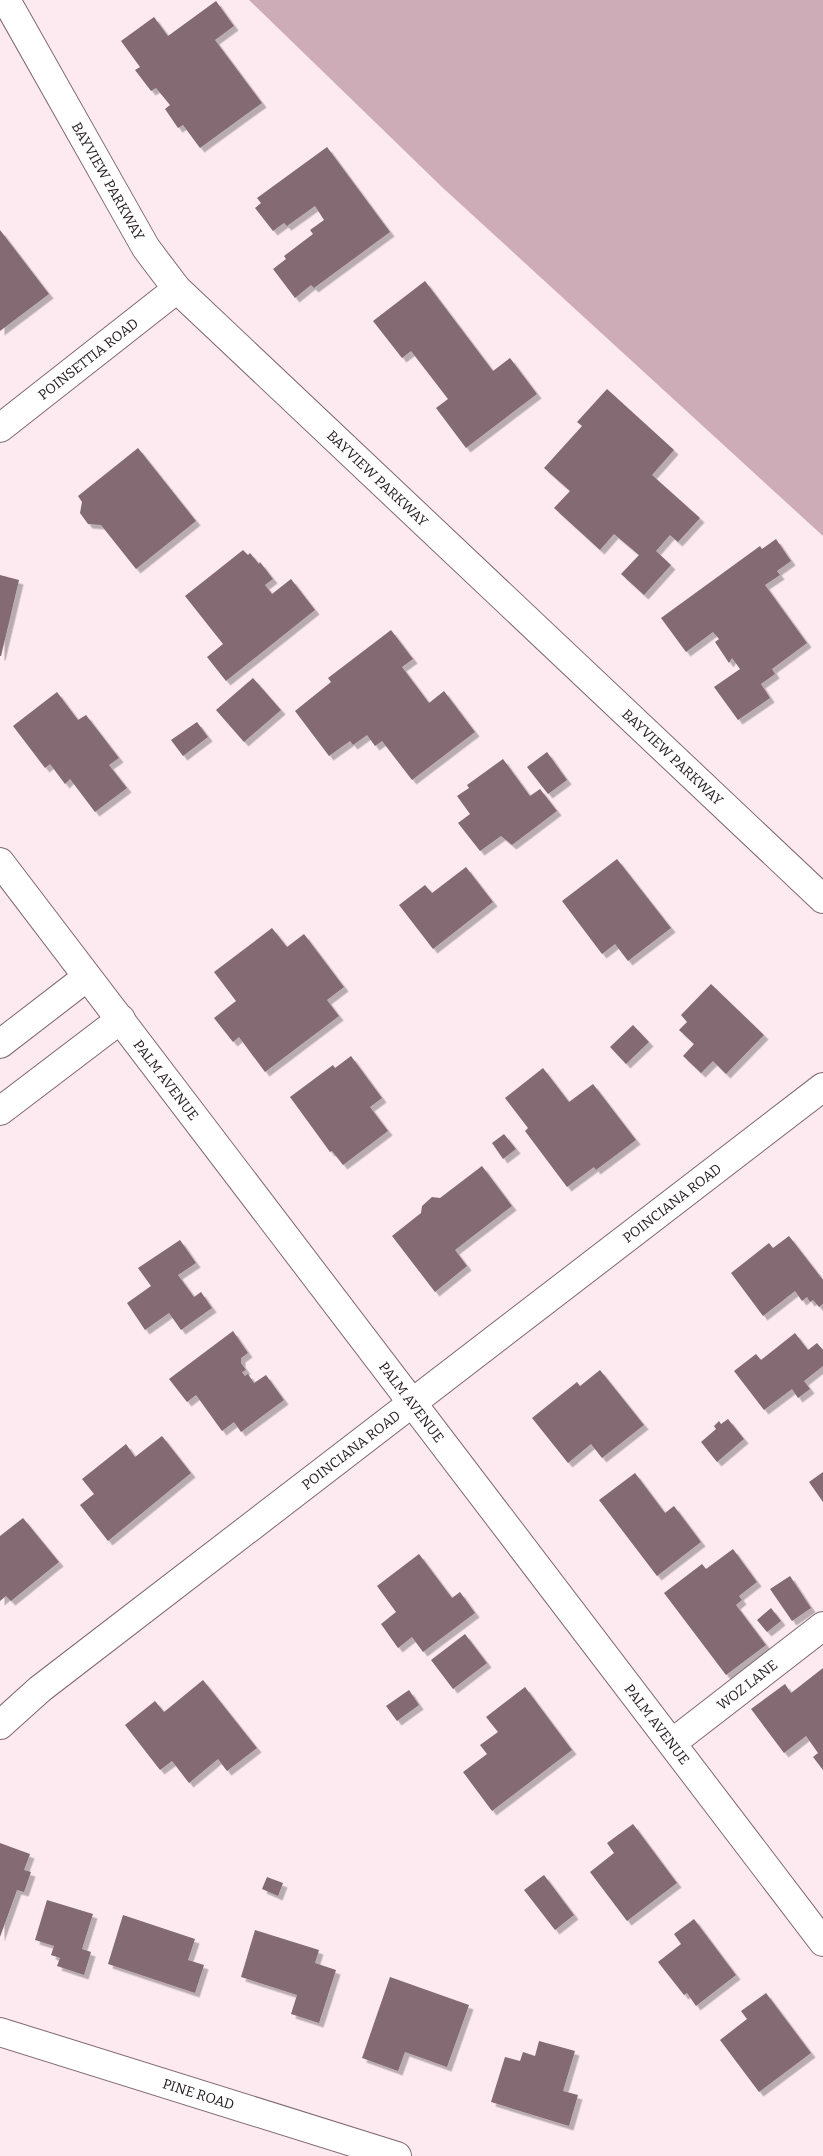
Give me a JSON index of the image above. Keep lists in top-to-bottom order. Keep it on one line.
{"streets":{"street":["BAYVIEW PARKWAY","POINSETTIA ROAD","PALM AVENUE","POINCIANA ROAD","WOZ LANE","PINE ROAD"]},"crossings":[["BAYVIEW PARKWAY","POINSETTIA ROAD"],["PALM AVENUE","POINCIANA ROAD"],["PALM AVENUE","WOZ LANE"]]}
